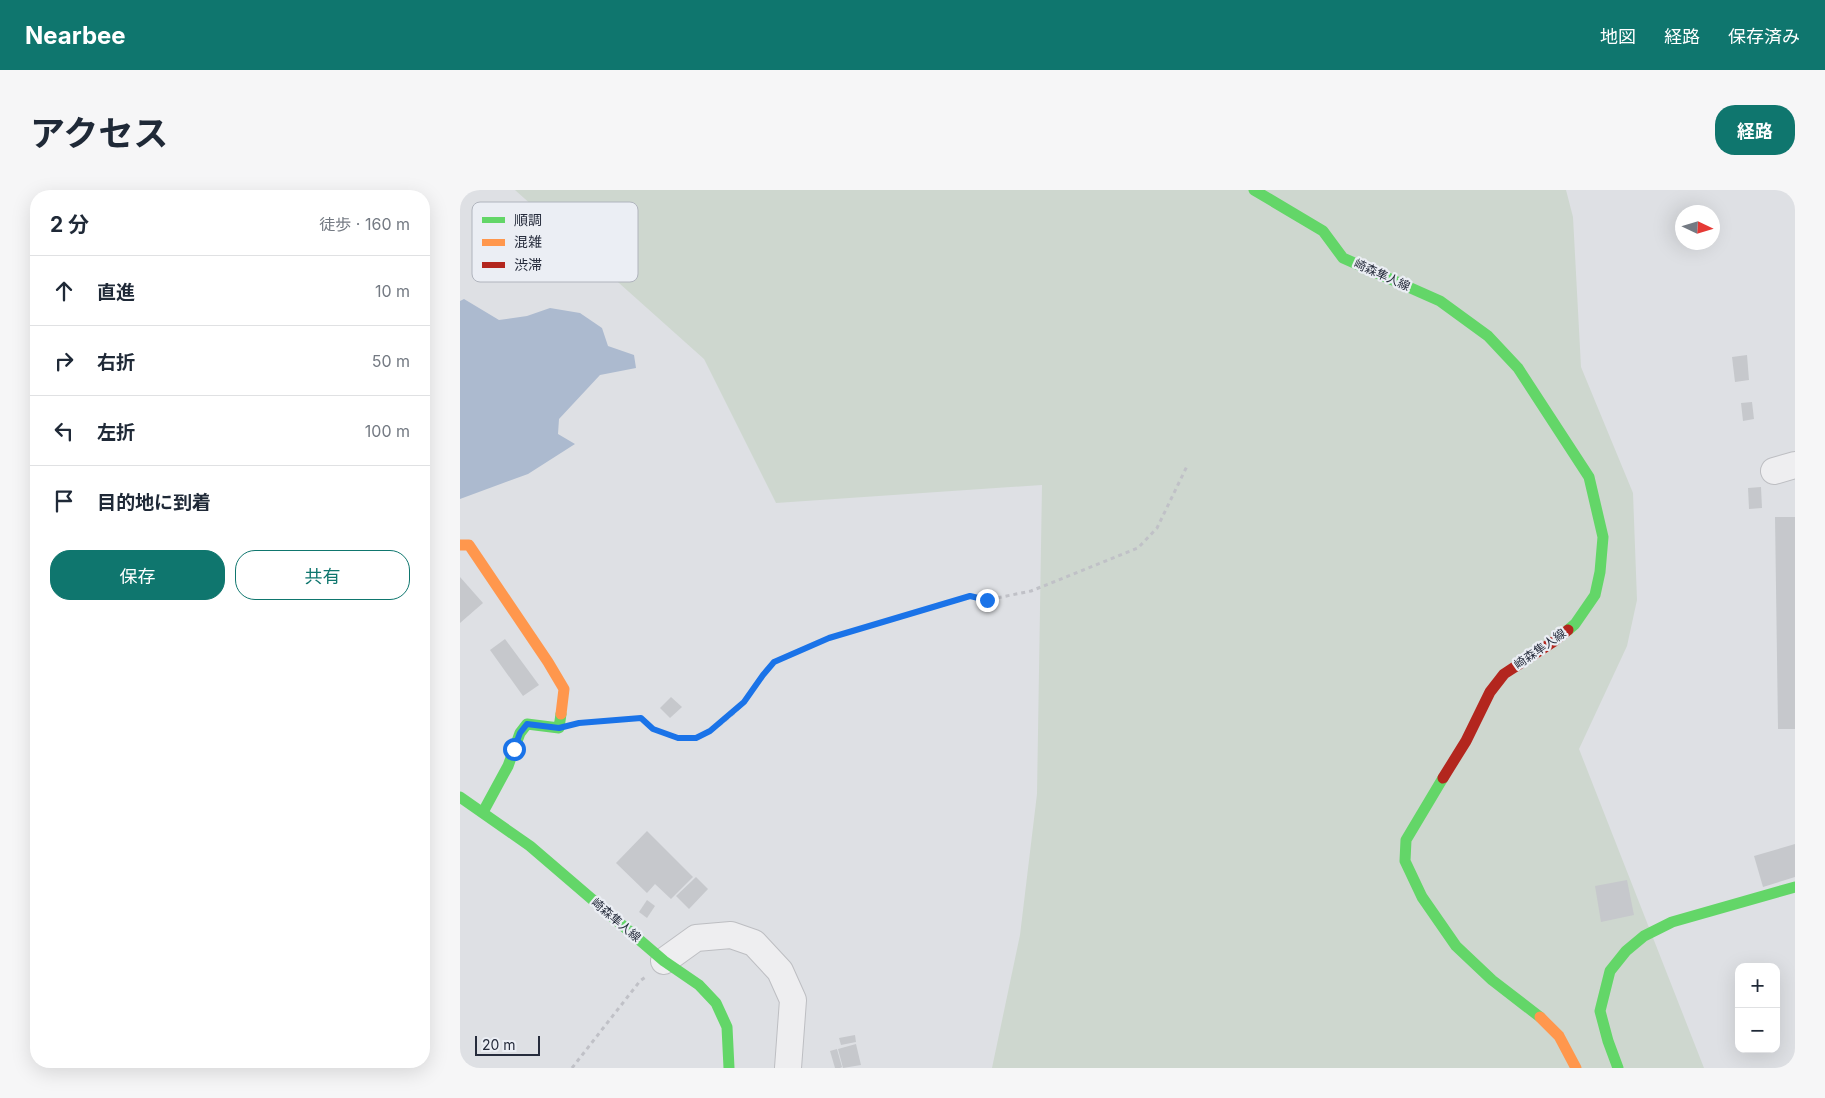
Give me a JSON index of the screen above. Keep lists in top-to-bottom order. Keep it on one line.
{"streets":{"main road":["崎森隼人線"]},"legend":["順調","混雑","渋滞"],"scale_bar":"20 m","north":"right","page":{"header":"Nearbee","nav":["地図","経路","保存済み"],"title":"アクセス","buttons":["経路",["保存","共有"]],"heading":["2 分","徒歩 · 160 m"],"list":[["直進","10 m"],["右折","50 m"],["左折","100 m"],"目的地に到着"],"map_buttons":["+","−"],"scale":"20 m"}}
